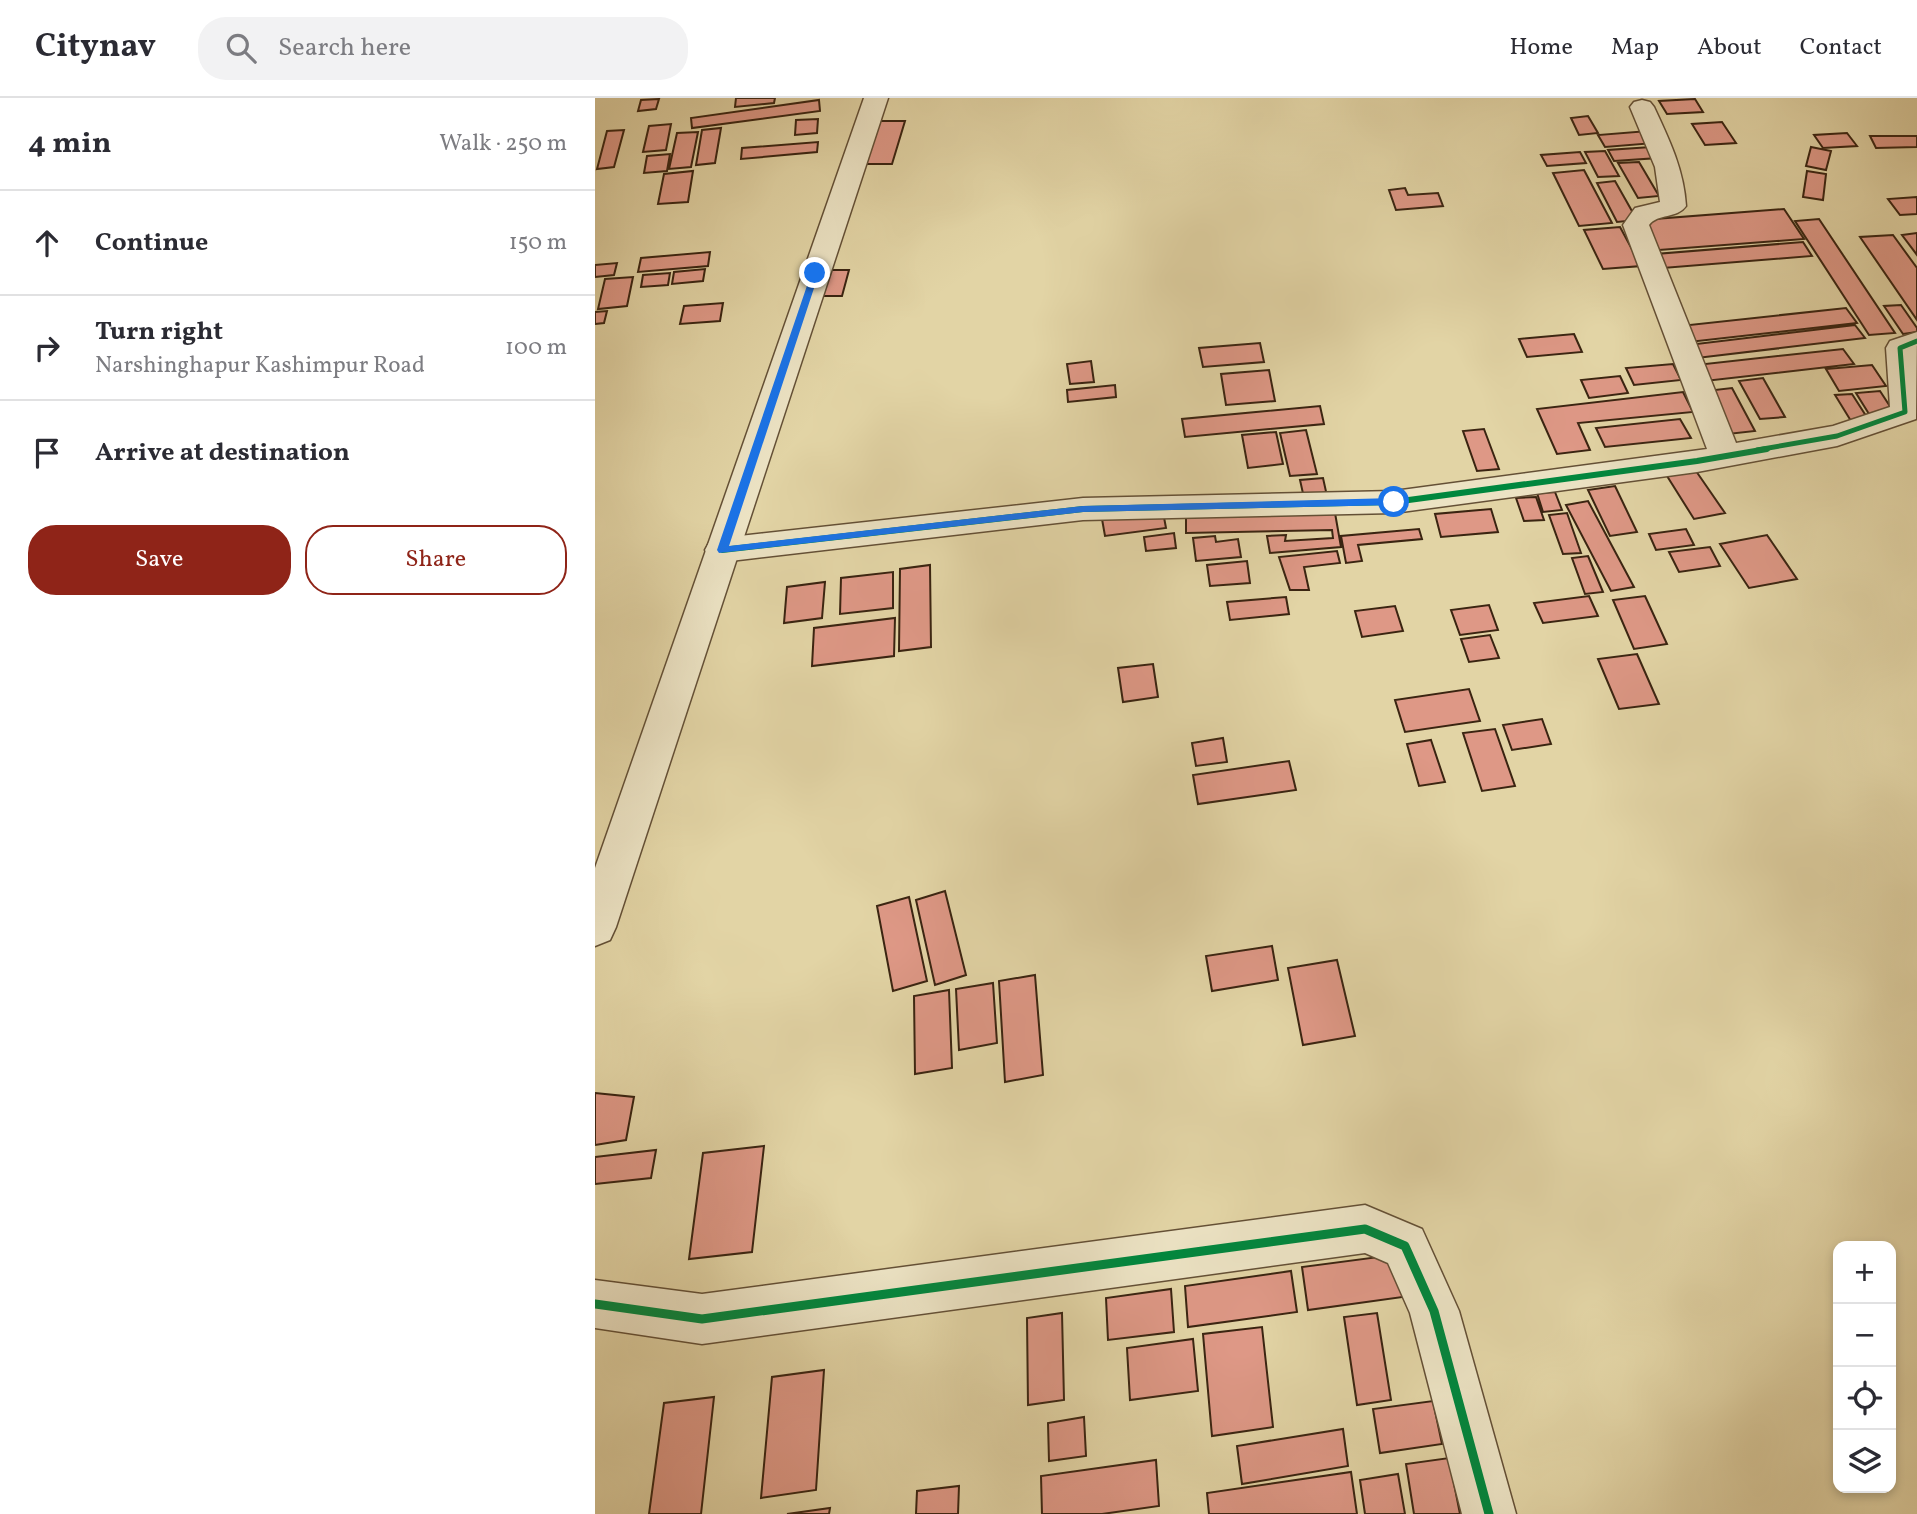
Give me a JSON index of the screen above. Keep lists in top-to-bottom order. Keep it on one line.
{"page":{"header":"Citynav","search":"Search here","nav":["Home","Map","About","Contact"],"heading":["4 min","Walk · 250 m"],"list":[["Continue","150 m"],["Turn right","Narshinghapur Kashimpur Road","100 m"],"Arrive at destination"],"buttons":["Save","Share"],"map_buttons":["+","−"]}}
